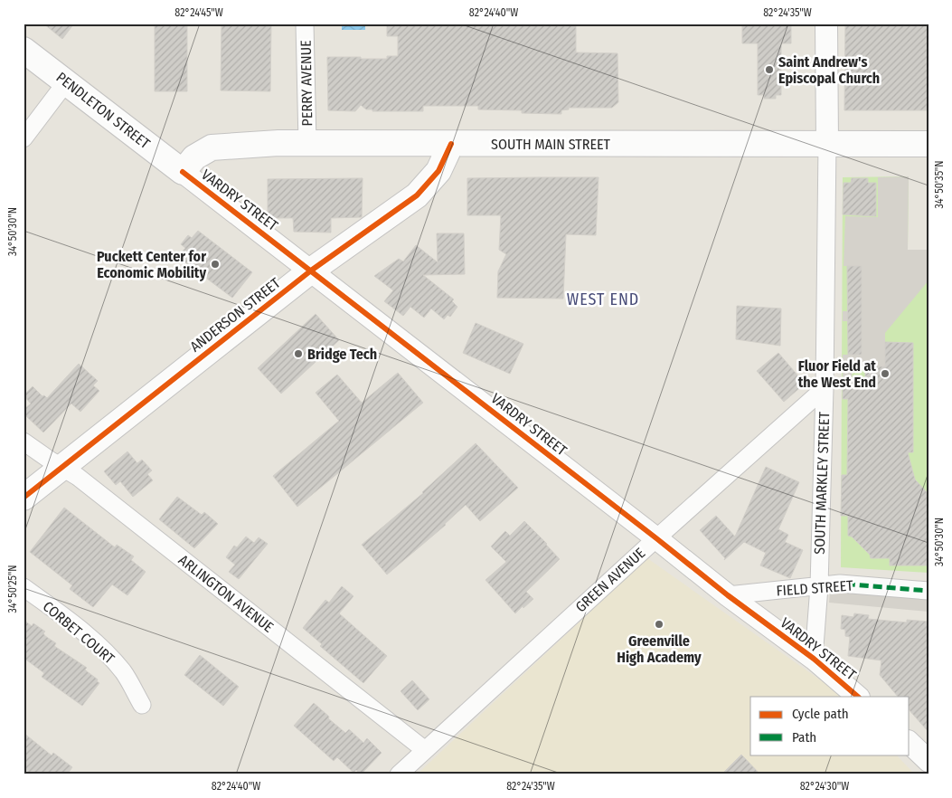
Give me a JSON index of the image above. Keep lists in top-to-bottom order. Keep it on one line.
{"streets":{"main road":["PENDLETON STREET","SOUTH MAIN STREET","ANDERSON STREET"],"street":["PERRY AVENUE","VARDRY STREET","SOUTH MARKLEY STREET","GREEN AVENUE","FIELD STREET","ARLINGTON AVENUE","CORBET COURT"]},"crossings":[["PERRY AVENUE","SOUTH MAIN STREET"],["PENDLETON STREET","SOUTH MAIN STREET"],["PENDLETON STREET","VARDRY STREET"],["SOUTH MAIN STREET","VARDRY STREET"],["SOUTH MAIN STREET","ANDERSON STREET"],["SOUTH MAIN STREET","SOUTH MARKLEY STREET"],["VARDRY STREET","ANDERSON STREET"],["VARDRY STREET","SOUTH MARKLEY STREET"],["VARDRY STREET","GREEN AVENUE"],["VARDRY STREET","FIELD STREET"],["ANDERSON STREET","ARLINGTON AVENUE"],["SOUTH MARKLEY STREET","GREEN AVENUE"],["SOUTH MARKLEY STREET","FIELD STREET"],["GREEN AVENUE","ARLINGTON AVENUE"]],"districts":["WEST END"],"places":["Saint Andrew's Episcopal Church","Puckett Center for Economic Mobility","Bridge Tech","Fluor Field at the West End","Greenville High Academy"],"legend":["Cycle path","Path"],"coordinates":["82°24'45\"W","82°24'40\"W","82°24'35\"W","34°50'35\"N","34°50'30\"N","34°50'25\"N","82°24'30\"W"]}
